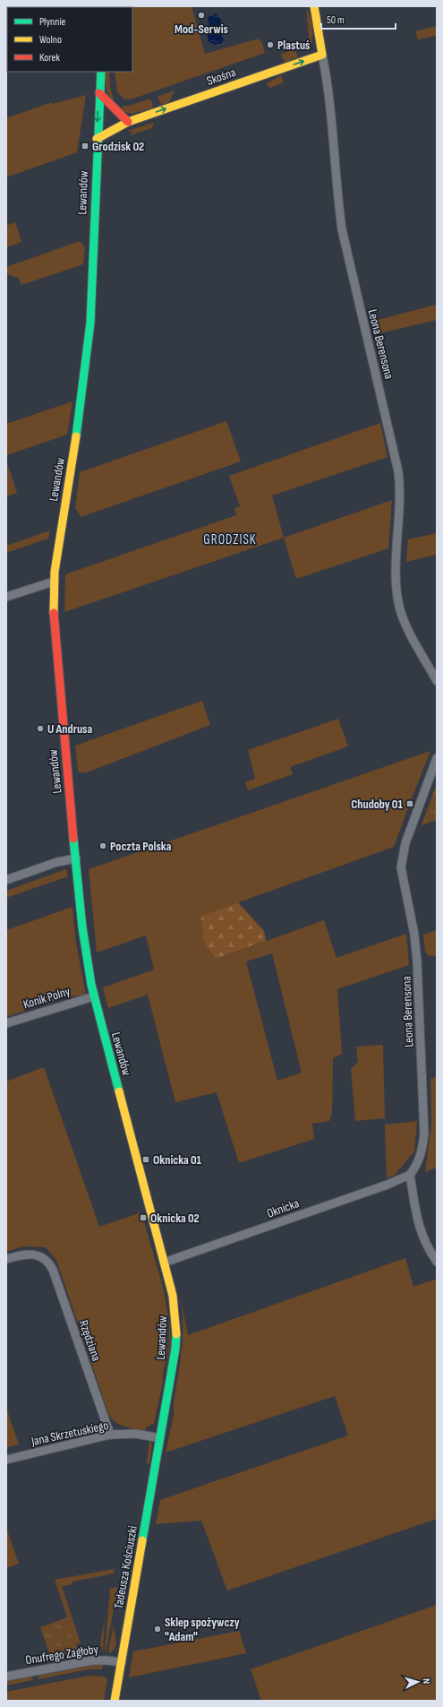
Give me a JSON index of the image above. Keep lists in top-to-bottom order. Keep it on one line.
{"streets":{"street":["Skośna","Lewandów","Leona Berensona","Konik Polny","Oknicka","Rzędziana","Jana Skrzetuskiego","Tadeusza Kościuszki","Onufrego Zagłoby"]},"crossings":[["Skośna","Lewandów"],["Skośna","Leona Berensona"],["Lewandów","Konik Polny"],["Lewandów","Oknicka"],["Lewandów","Jana Skrzetuskiego"],["Lewandów","Tadeusza Kościuszki"],["Leona Berensona","Oknicka"],["Rzędziana","Jana Skrzetuskiego"],["Jana Skrzetuskiego","Tadeusza Kościuszki"],["Tadeusza Kościuszki","Onufrego Zagłoby"]],"one_way":["Skośna"],"districts":["GRODZISK"],"places":{"other":["Mod-Serwis","Plastuś","U Andrusa","Poczta Polska","Sklep spożywczy \"Adam\""],"transit":["Grodzisk 02","Chudoby 01","Oknicka 01","Oknicka 02"]},"legend":["Płynnie","Wolno","Korek"],"scale_bar":"50 m","north":"right"}
